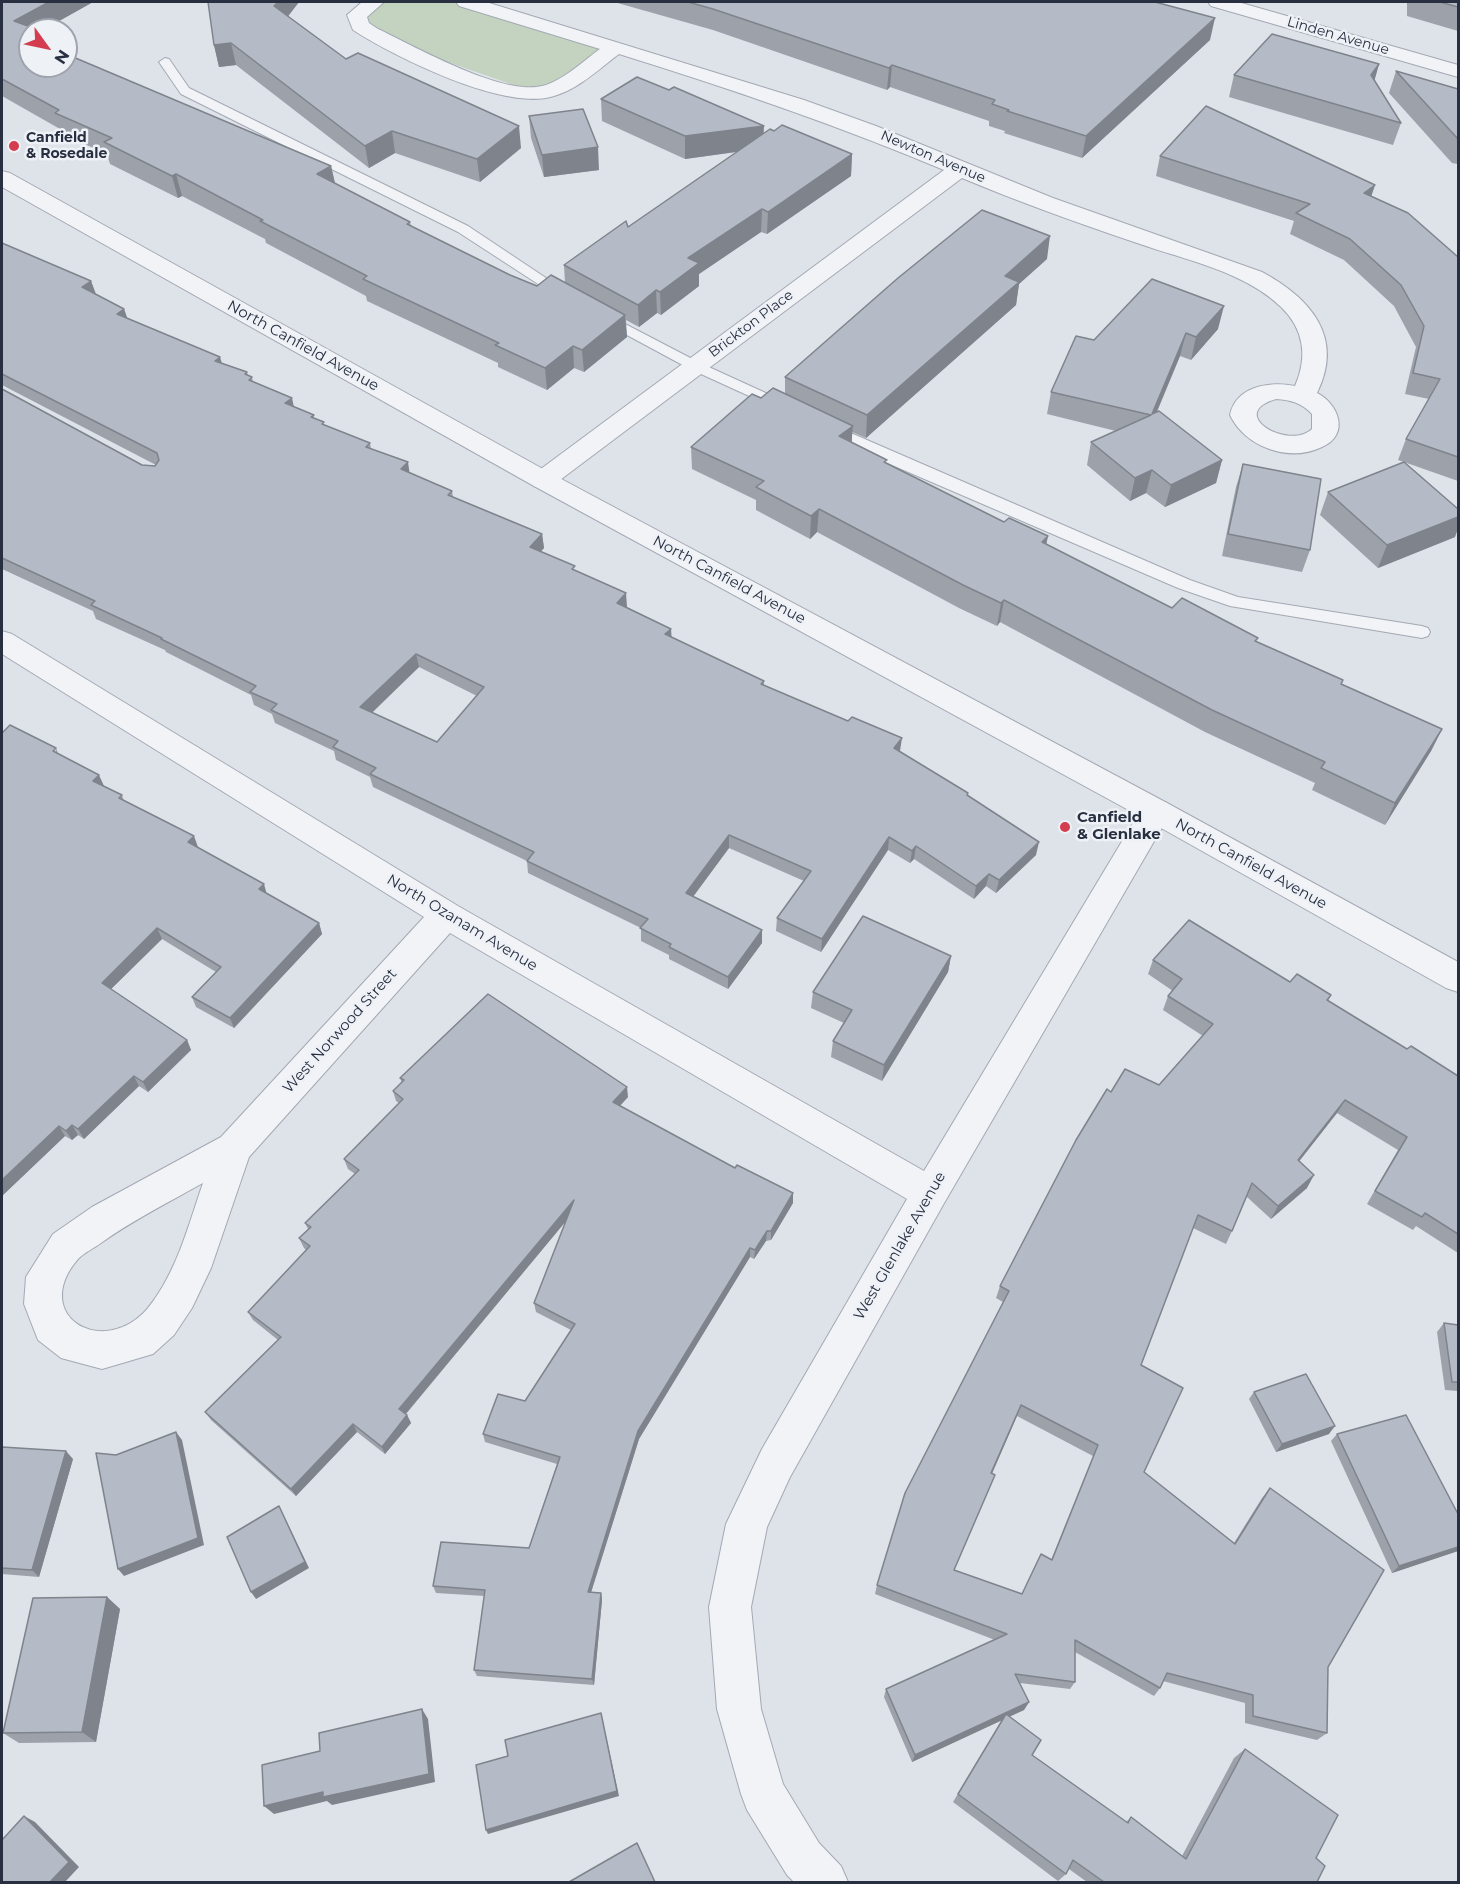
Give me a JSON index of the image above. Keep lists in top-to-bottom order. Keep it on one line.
{"streets":{"street":["Linden Avenue","Newton Avenue","Brickton Place","North Canfield Avenue","North Ozanam Avenue","West Norwood Street","West Glenlake Avenue"]},"crossings":[["Newton Avenue","Brickton Place"],["Brickton Place","North Canfield Avenue"],["North Canfield Avenue","West Glenlake Avenue"],["North Ozanam Avenue","West Norwood Street"],["North Ozanam Avenue","West Glenlake Avenue"]],"places":["Canfield & Rosedale","Canfield & Glenlake"],"north":"bottom right"}
